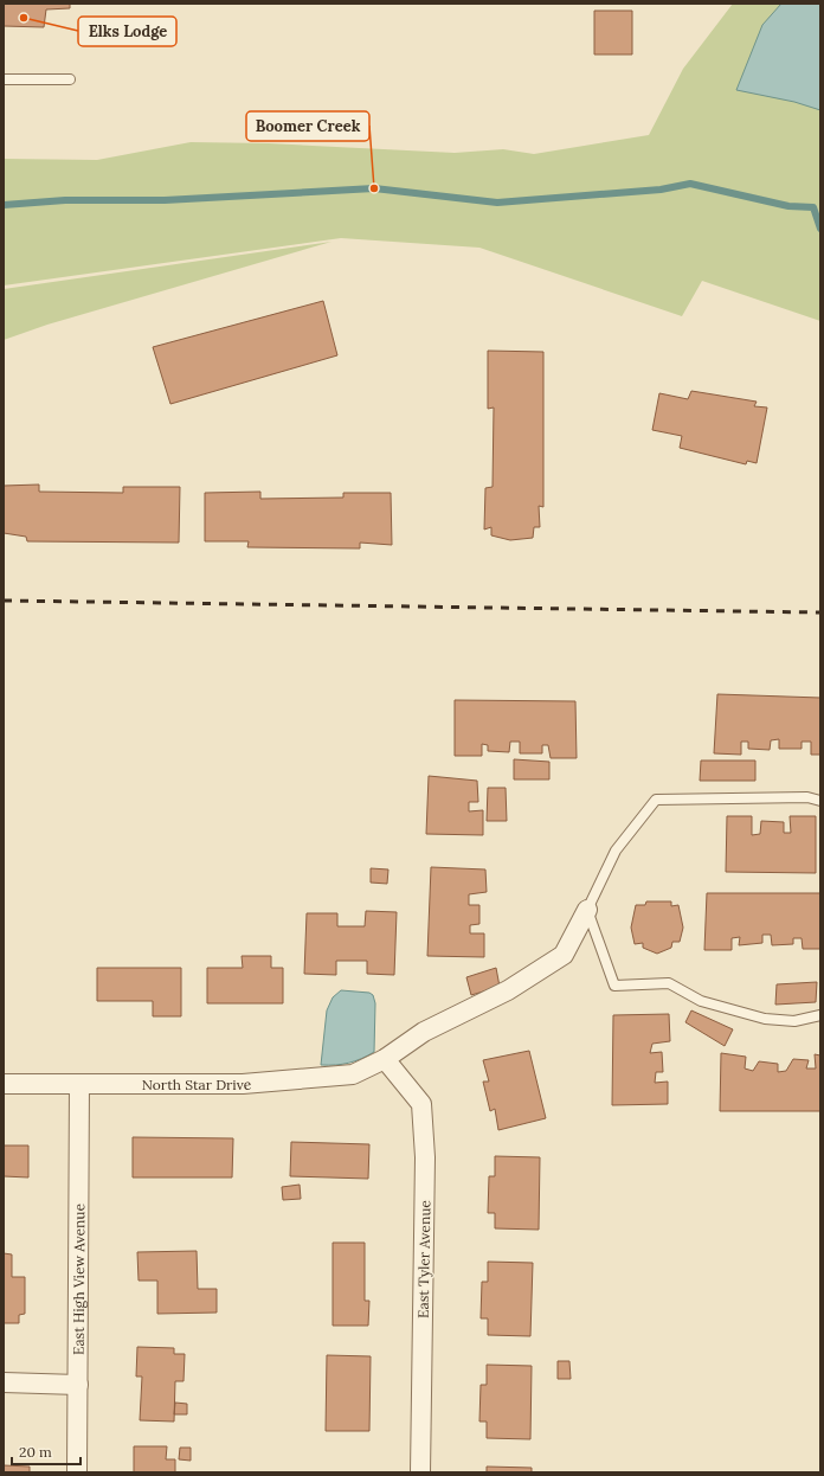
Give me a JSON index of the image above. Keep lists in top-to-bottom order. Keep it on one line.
{"streets":{"street":["North Star Drive","East Tyler Avenue","East High View Avenue"]},"crossings":[["North Star Drive","East Tyler Avenue"],["North Star Drive","East High View Avenue"]],"places":["Elks Lodge","Boomer Creek"],"scale_bar":"20 m"}
